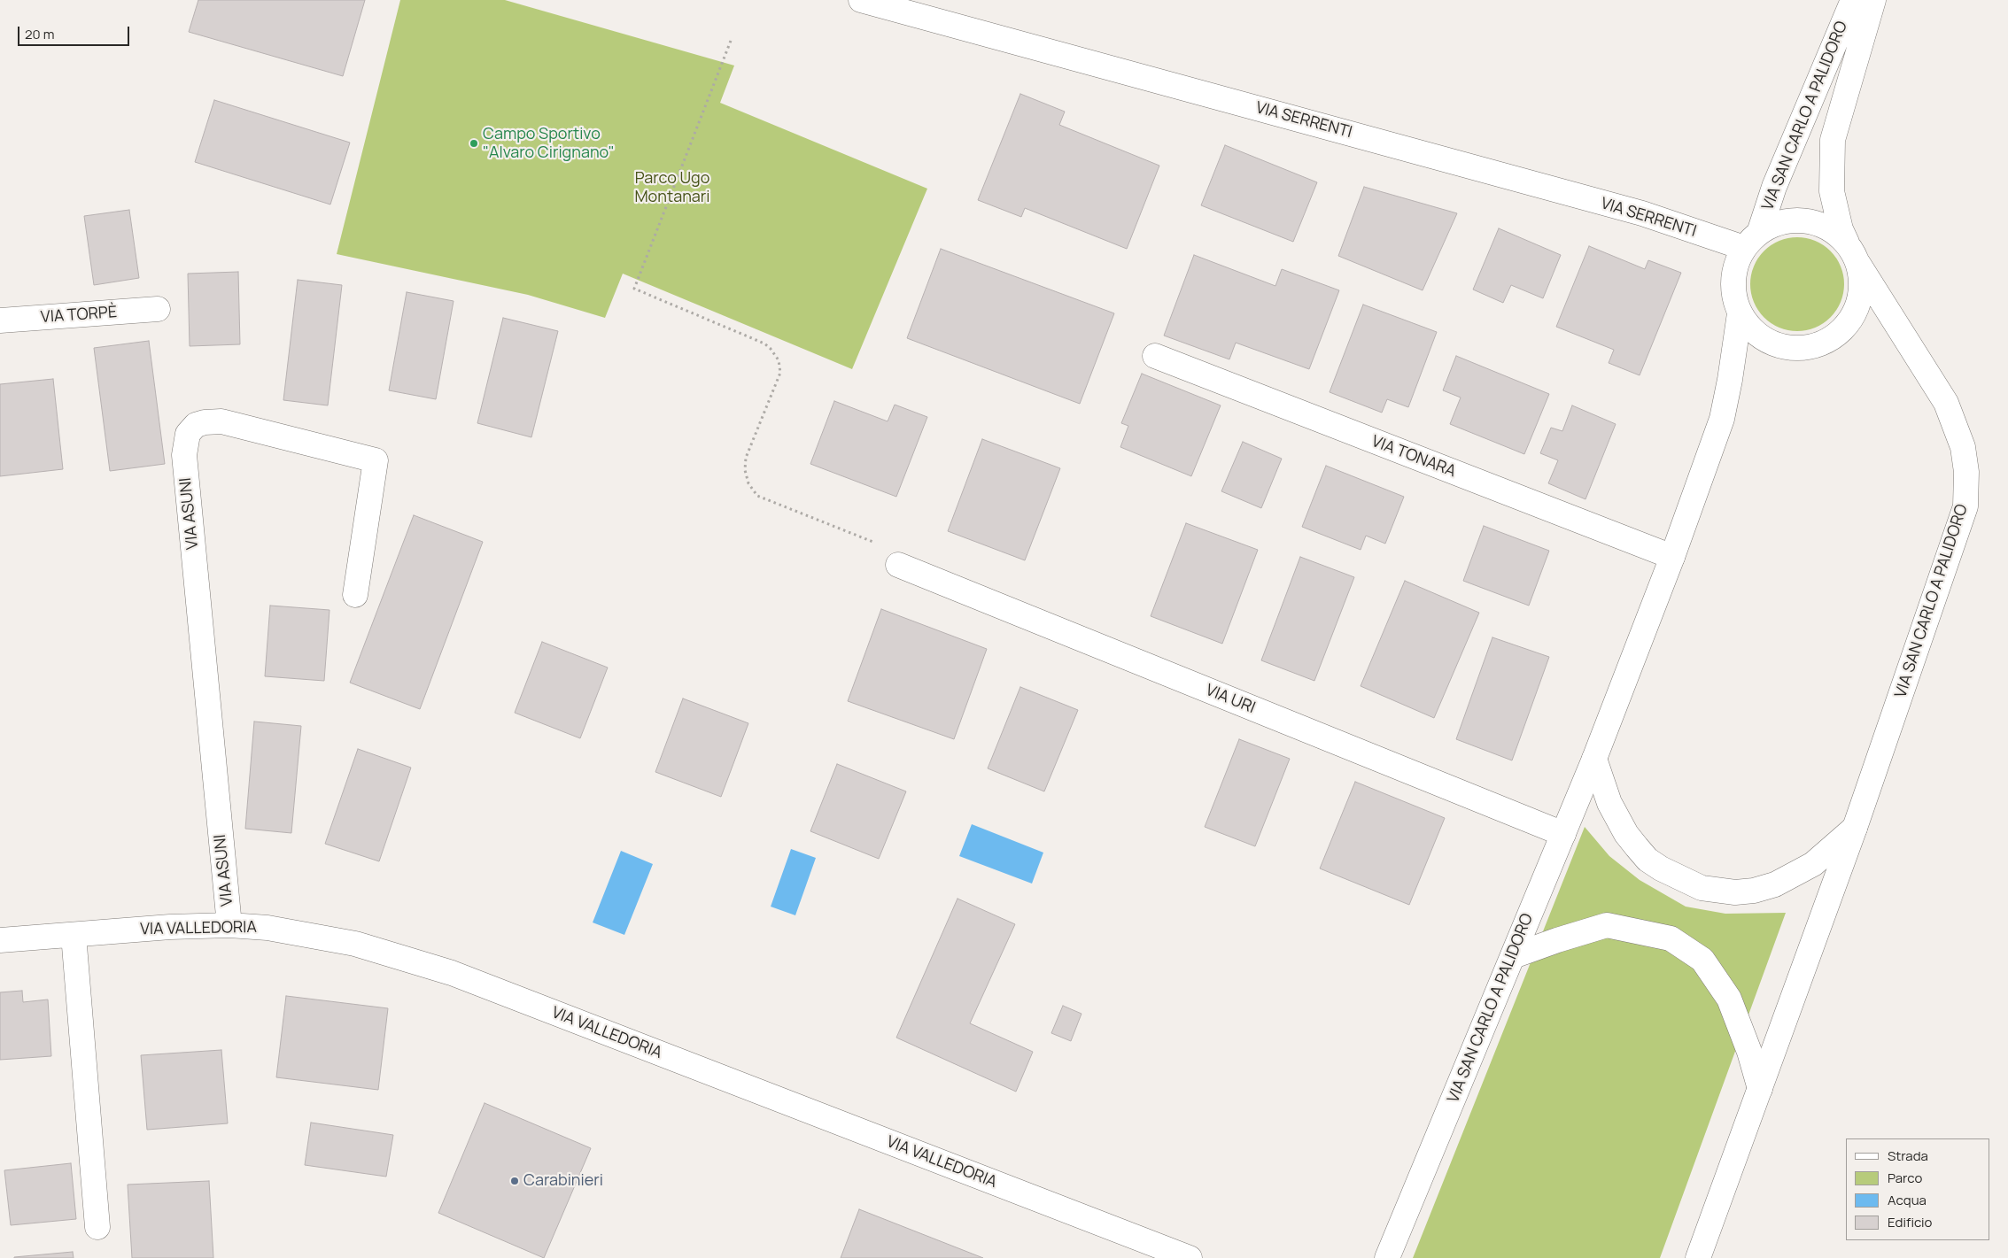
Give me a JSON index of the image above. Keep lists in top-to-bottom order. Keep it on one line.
{"streets":{"street":["VIA SAN CARLO A PALIDORO","VIA SERRENTI","VIA TORPÈ","VIA TONARA","VIA ASUNI","VIA URI","VIA VALLEDORIA"]},"crossings":[["VIA SAN CARLO A PALIDORO","VIA SERRENTI"],["VIA SAN CARLO A PALIDORO","VIA TONARA"],["VIA SAN CARLO A PALIDORO","VIA URI"],["VIA ASUNI","VIA VALLEDORIA"]],"parks":["Parco Ugo Montanari"],"places":["Campo Sportivo \"Alvaro Cirignano\"","Carabinieri"],"legend":["Strada","Parco","Acqua","Edificio"],"scale_bar":"20 m"}
